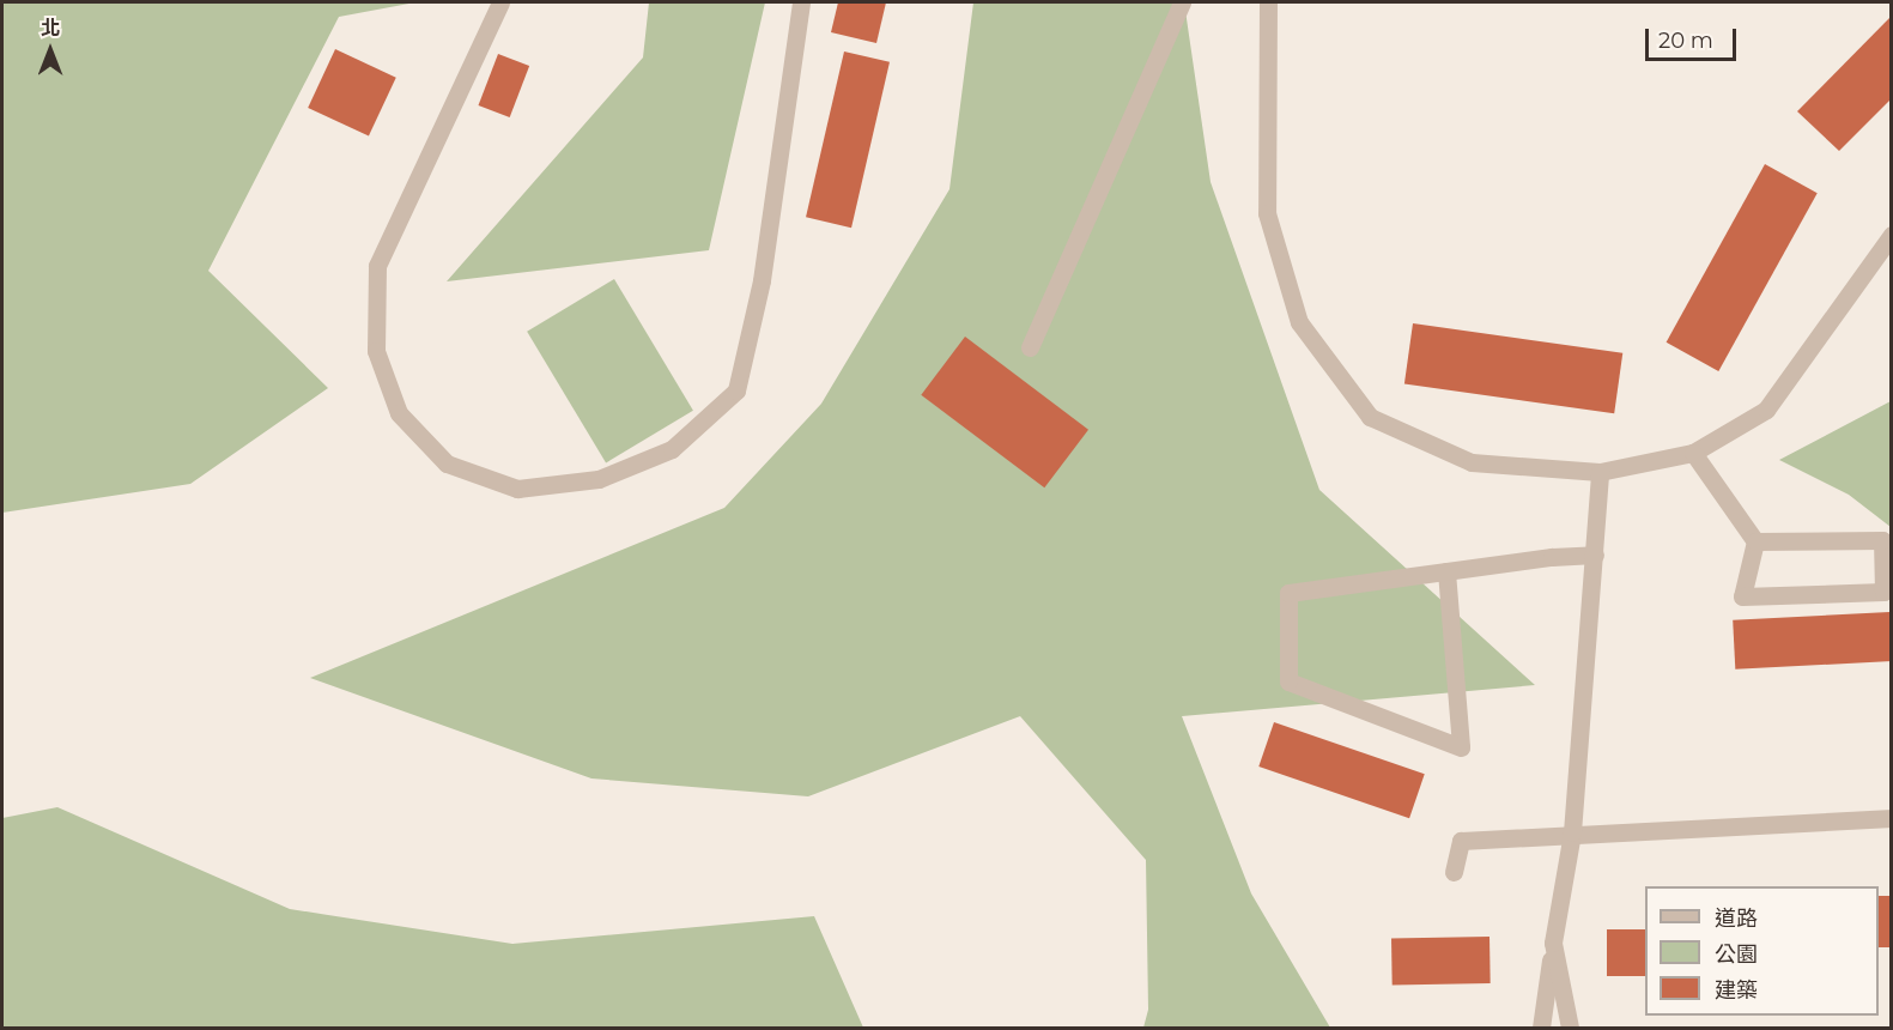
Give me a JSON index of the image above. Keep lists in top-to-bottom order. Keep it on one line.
{"legend":["道路","公園","建築"],"scale_bar":"20 m","north":"top"}
